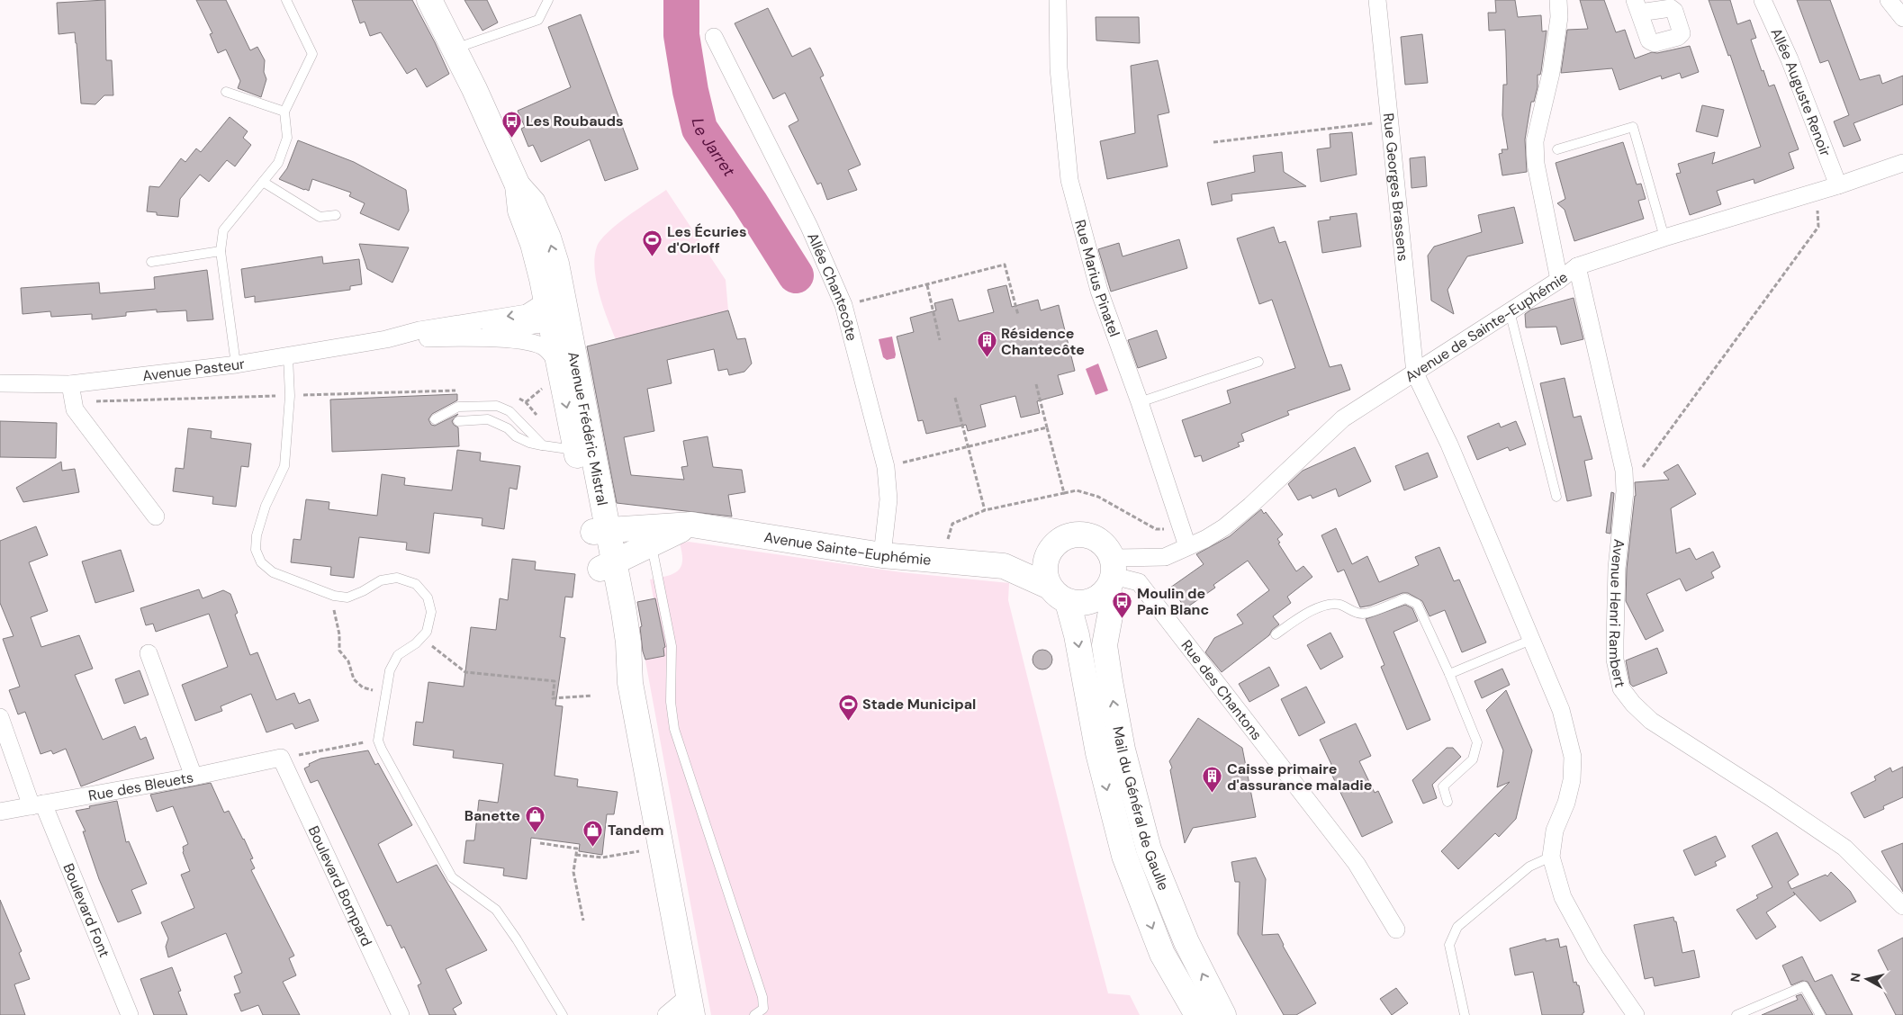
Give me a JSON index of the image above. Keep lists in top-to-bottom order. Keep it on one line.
{"streets":{"street":["Allée Auguste Renoir","Rue Georges Brassens","Rue Marius Pinatel","Allée Chantecôte","Avenue de Sainte-Euphémie","Avenue Pasteur","Avenue Frédéric Mistral","Avenue Sainte-Euphémie","Avenue Henri Rambert","Rue des Chantons","Rue des Bleuets","Mail du Général de Gaulle","Boulevard Bompard","Boulevard Font"]},"crossings":[["Allée Auguste Renoir","Avenue de Sainte-Euphémie"],["Rue Georges Brassens","Avenue de Sainte-Euphémie"],["Rue Marius Pinatel","Avenue de Sainte-Euphémie"],["Allée Chantecôte","Avenue Sainte-Euphémie"],["Avenue de Sainte-Euphémie","Avenue Sainte-Euphémie"],["Avenue de Sainte-Euphémie","Avenue Henri Rambert"],["Avenue de Sainte-Euphémie","Rue des Chantons"],["Avenue de Sainte-Euphémie","Mail du Général de Gaulle"],["Avenue Pasteur","Avenue Frédéric Mistral"],["Avenue Frédéric Mistral","Avenue Sainte-Euphémie"],["Avenue Sainte-Euphémie","Rue des Chantons"],["Avenue Sainte-Euphémie","Mail du Général de Gaulle"],["Rue des Chantons","Mail du Général de Gaulle"],["Rue des Bleuets","Boulevard Bompard"],["Rue des Bleuets","Boulevard Font"]],"water":["Le Jarret"],"places":{"bus stop":["Les Roubauds","Moulin de Pain Blanc"],"sports":["Les Écuries d'Orloff","Stade Municipal"],"building":["Résidence Chantecôte","Caisse primaire d'assurance maladie"],"shop":["Banette","Tandem"]},"north":"left"}
